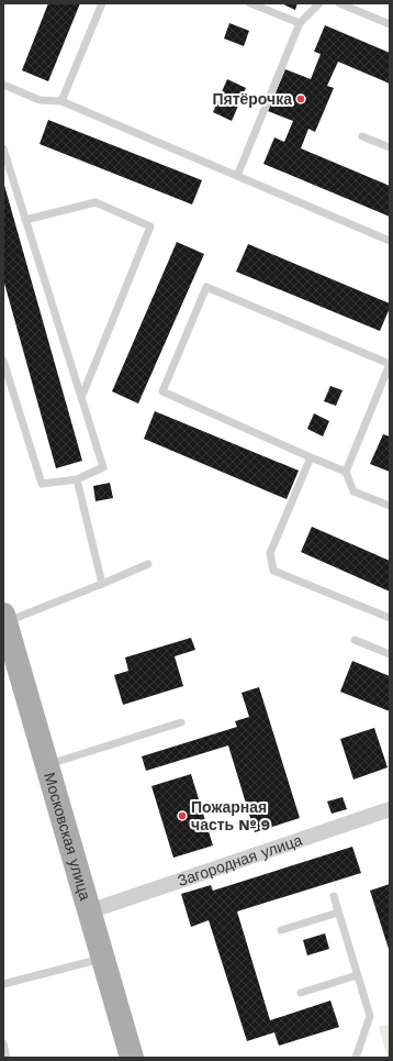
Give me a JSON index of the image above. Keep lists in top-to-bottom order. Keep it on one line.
{"streets":{"main road":["Московская улица"],"street":["Загородная улица"]},"crossings":[["Московская улица","Загородная улица"]],"places":["Пятёрочка","Пожарная часть № 9"]}
